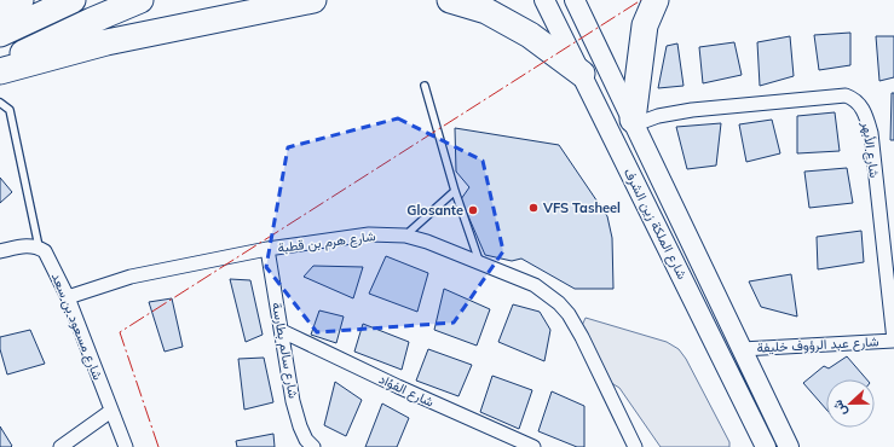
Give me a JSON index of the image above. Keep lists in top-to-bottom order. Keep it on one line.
{"streets":{"main road":["شارع الملكة زين الشرف"],"street":["شارع الأبهر","شارع هرم بن قطبة","شارع مسعود بن سعد","شارع عبد الرؤوف خليفة","شارع سالم بطارسة","شارع الفؤاد"]},"crossings":[["شارع الأبهر","شارع الملكة زين الشرف"],["شارع الأبهر","شارع عبد الرؤوف خليفة"],["شارع الملكة زين الشرف","شارع عبد الرؤوف خليفة"],["شارع هرم بن قطبة","شارع مسعود بن سعد"],["شارع هرم بن قطبة","شارع سالم بطارسة"],["شارع سالم بطارسة","شارع الفؤاد"]],"places":["VFS Tasheel","Glosante"],"north":"left"}
